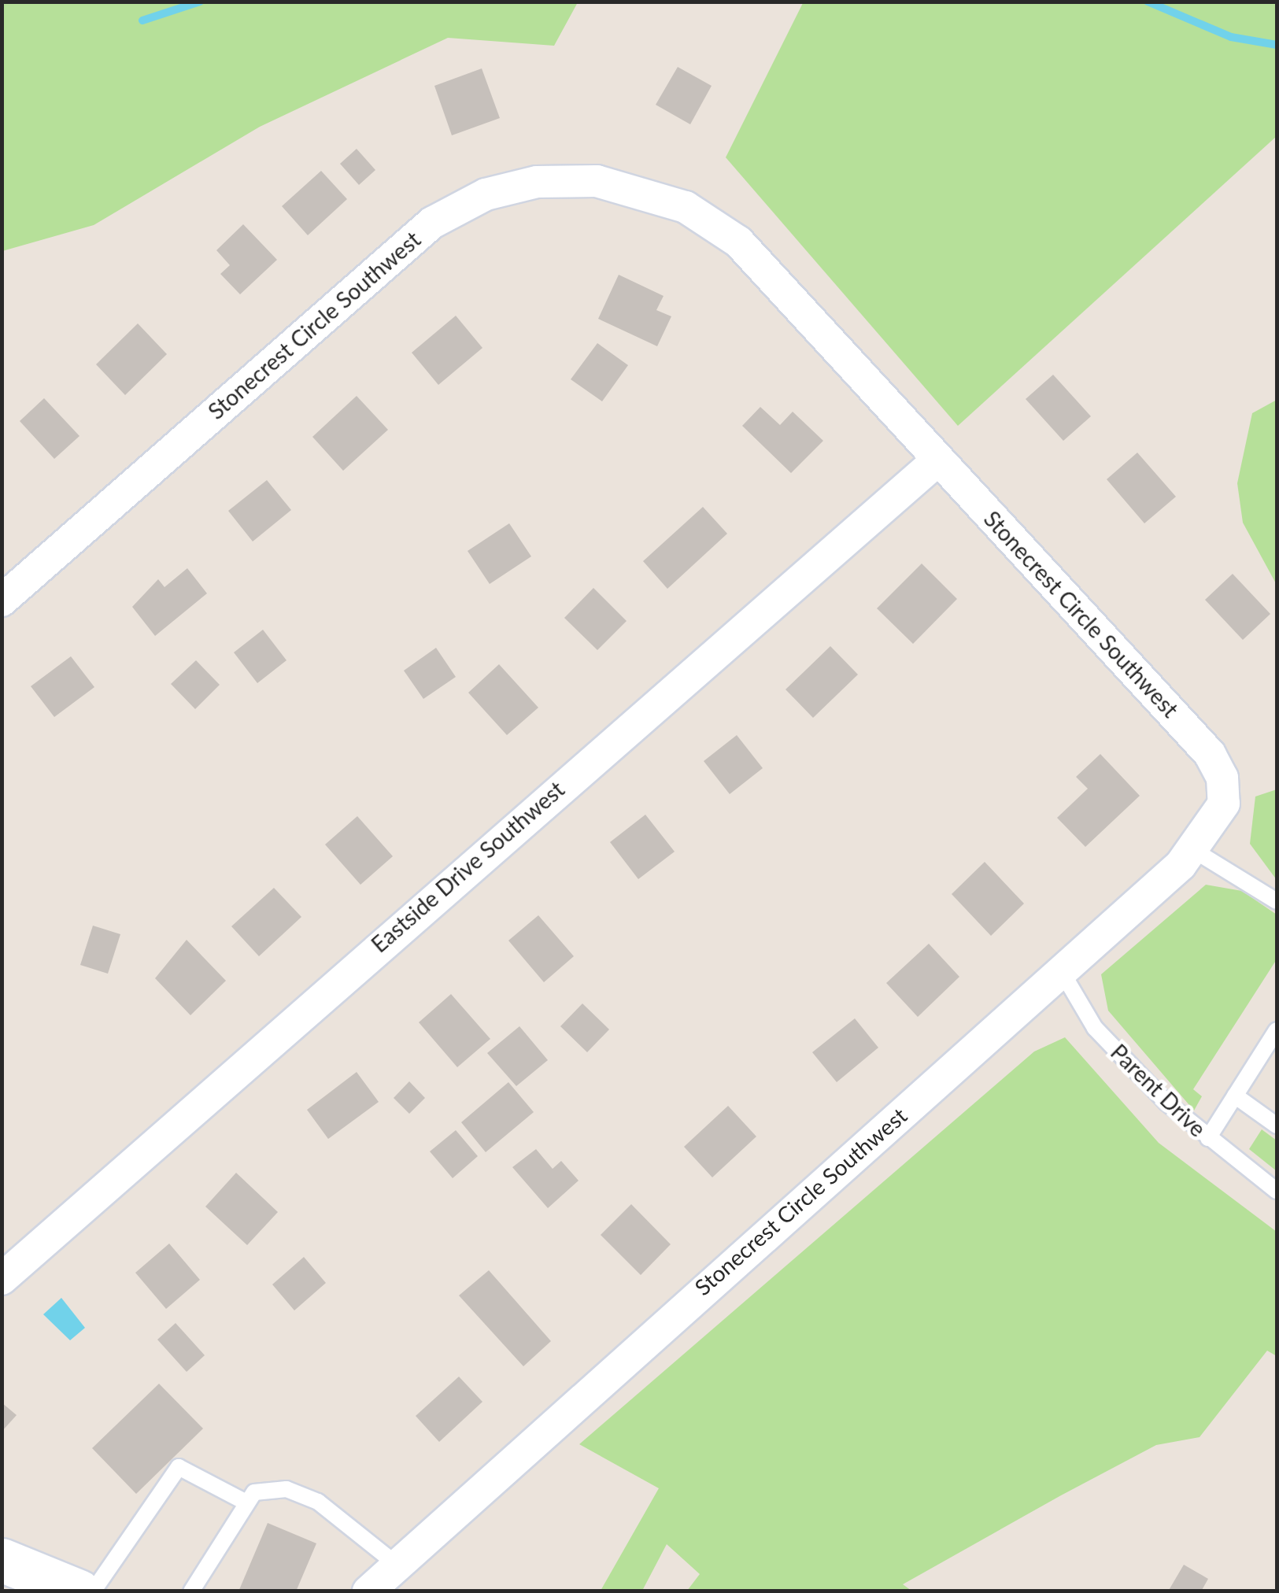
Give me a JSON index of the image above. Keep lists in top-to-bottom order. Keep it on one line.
{"streets":{"street":["Stonecrest Circle Southwest","Eastside Drive Southwest"],"lane":["Parent Drive"]},"crossings":[["Stonecrest Circle Southwest","Eastside Drive Southwest"],["Stonecrest Circle Southwest","Parent Drive"]]}
